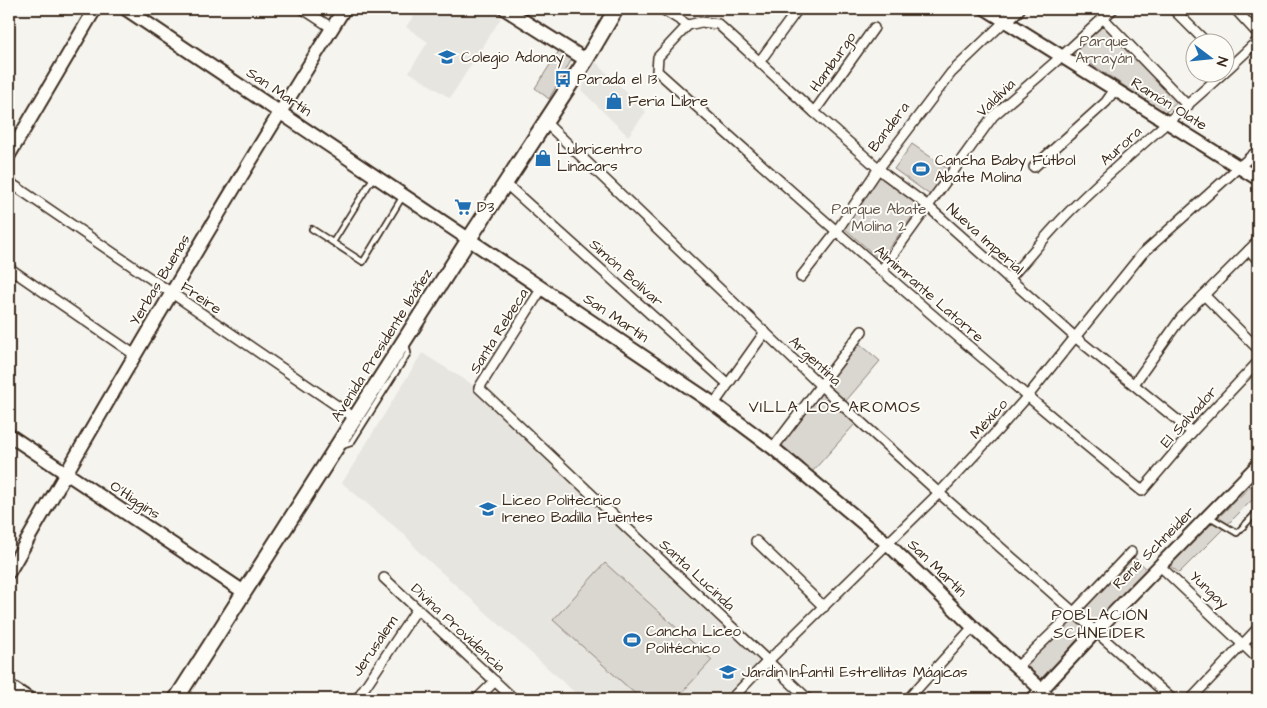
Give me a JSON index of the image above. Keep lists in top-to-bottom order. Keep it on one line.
{"streets":{"main road":["Avenida Presidente Ibáñez"],"street":["Hamburgo","San Martín","Valdivia","Ramón Olate","Bandera","Aurora","Nueva Imperial","Simón Bolívar","Yerbas Buenas","Almimrante Latorre","Freire","Santa Rebeca","Argentina","El Salvador","México","O'Higgins","René Schneider","Santa Lucinda","Yungay","Divina Providencia","Jerusalem"]},"crossings":[["Hamburgo","Nueva Imperial"],["San Martín","Yerbas Buenas"],["San Martín","Santa Rebeca"],["San Martín","Avenida Presidente Ibáñez"],["San Martín","México"],["San Martín","René Schneider"],["Valdivia","Ramón Olate"],["Valdivia","Nueva Imperial"],["Valdivia","Almimrante Latorre"],["Ramón Olate","Bandera"],["Ramón Olate","Aurora"],["Ramón Olate","México"],["Bandera","Nueva Imperial"],["Bandera","Almimrante Latorre"],["Aurora","Nueva Imperial"],["Nueva Imperial","Almimrante Latorre"],["Nueva Imperial","El Salvador"],["Nueva Imperial","México"],["Simón Bolívar","Avenida Presidente Ibáñez"],["Yerbas Buenas","Freire"],["Yerbas Buenas","O'Higgins"],["Almimrante Latorre","El Salvador"],["Almimrante Latorre","México"],["Freire","Avenida Presidente Ibáñez"],["Santa Rebeca","Santa Lucinda"],["Avenida Presidente Ibáñez","Argentina"],["Avenida Presidente Ibáñez","O'Higgins"],["Argentina","México"],["Argentina","René Schneider"],["México","Santa Lucinda"],["René Schneider","Yungay"],["Divina Providencia","Jerusalem"]],"districts":["VILLA LOS AROMOS","POBLACIÓN SCHNEIDER"],"parks":["Parque Arrayán","Parque Abate Molina 2"],"places":{"school or university":["Colegio Adonay","Liceo Politecnico Ireneo Badilla Fuentes","Jardin Infantil Estrellitas Mágicas"],"bus stop":["Parada el 13"],"shop":["Feria Libre","Lubricentro Linacars"],"sports":["Cancha Baby Fútbol Abate Molina","Cancha Liceo Politécnico"],"supermarket":["D3"]},"north":"right"}
